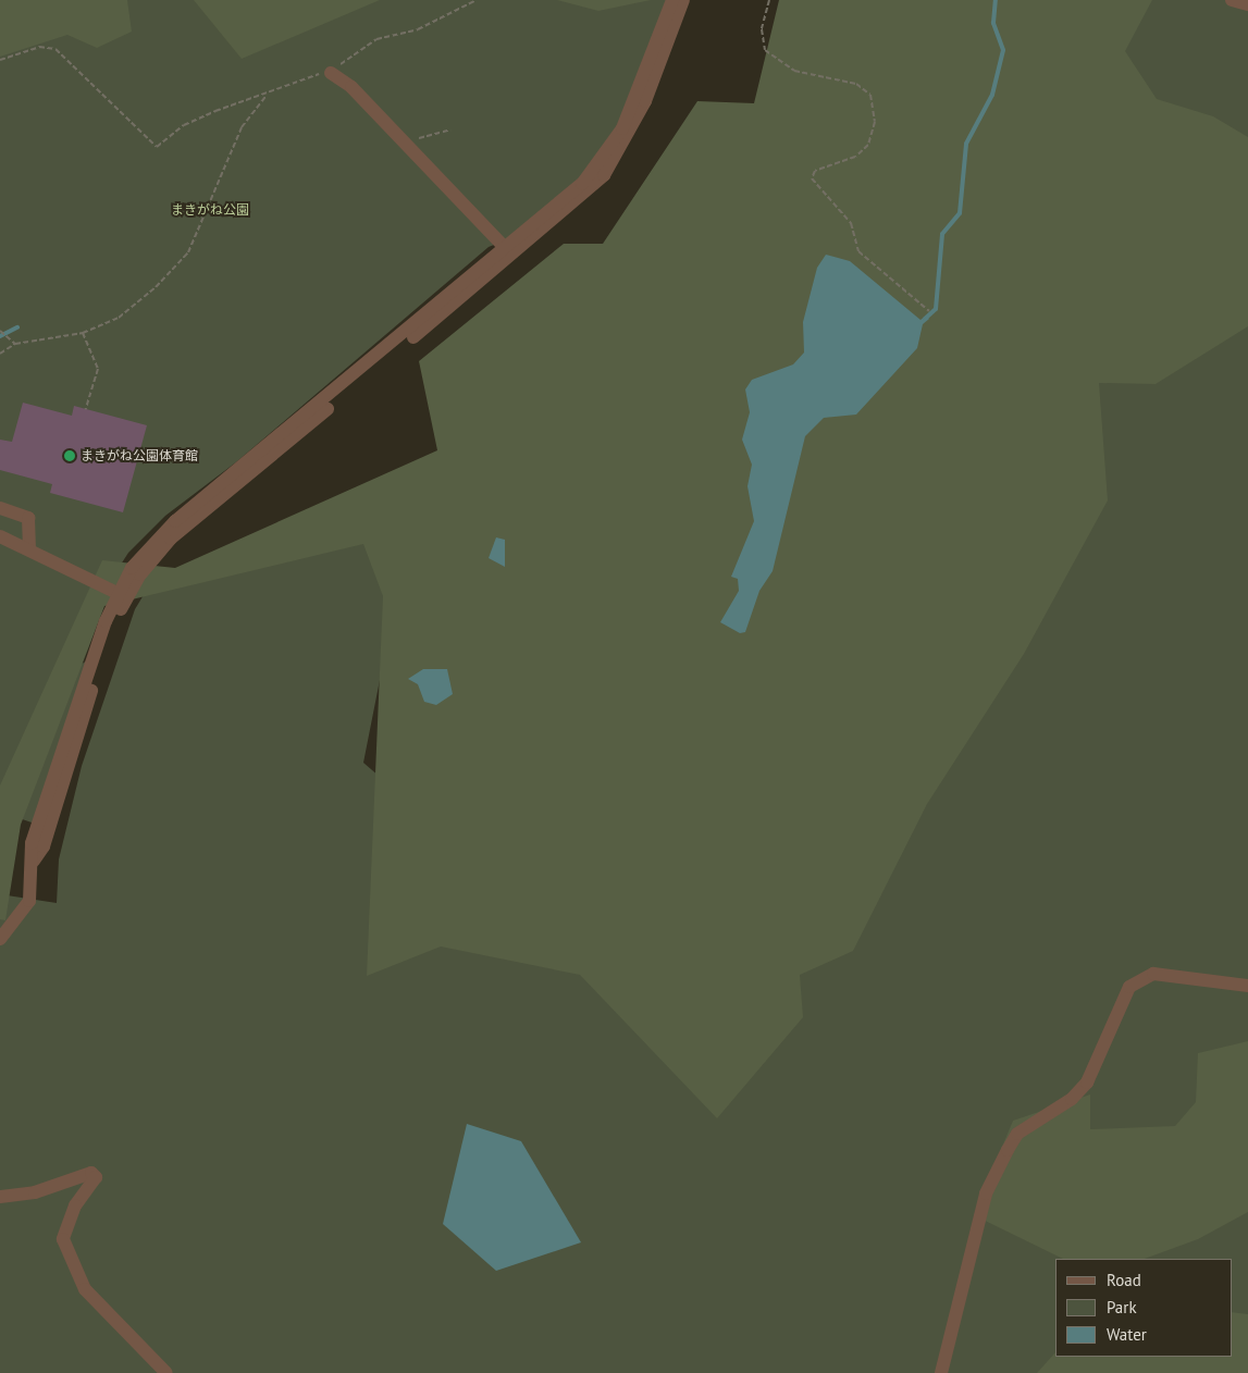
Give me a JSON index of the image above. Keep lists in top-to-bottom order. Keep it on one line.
{"parks":["まきがね公園"],"places":["まきがね公園体育館"],"legend":["Road","Park","Water"]}
